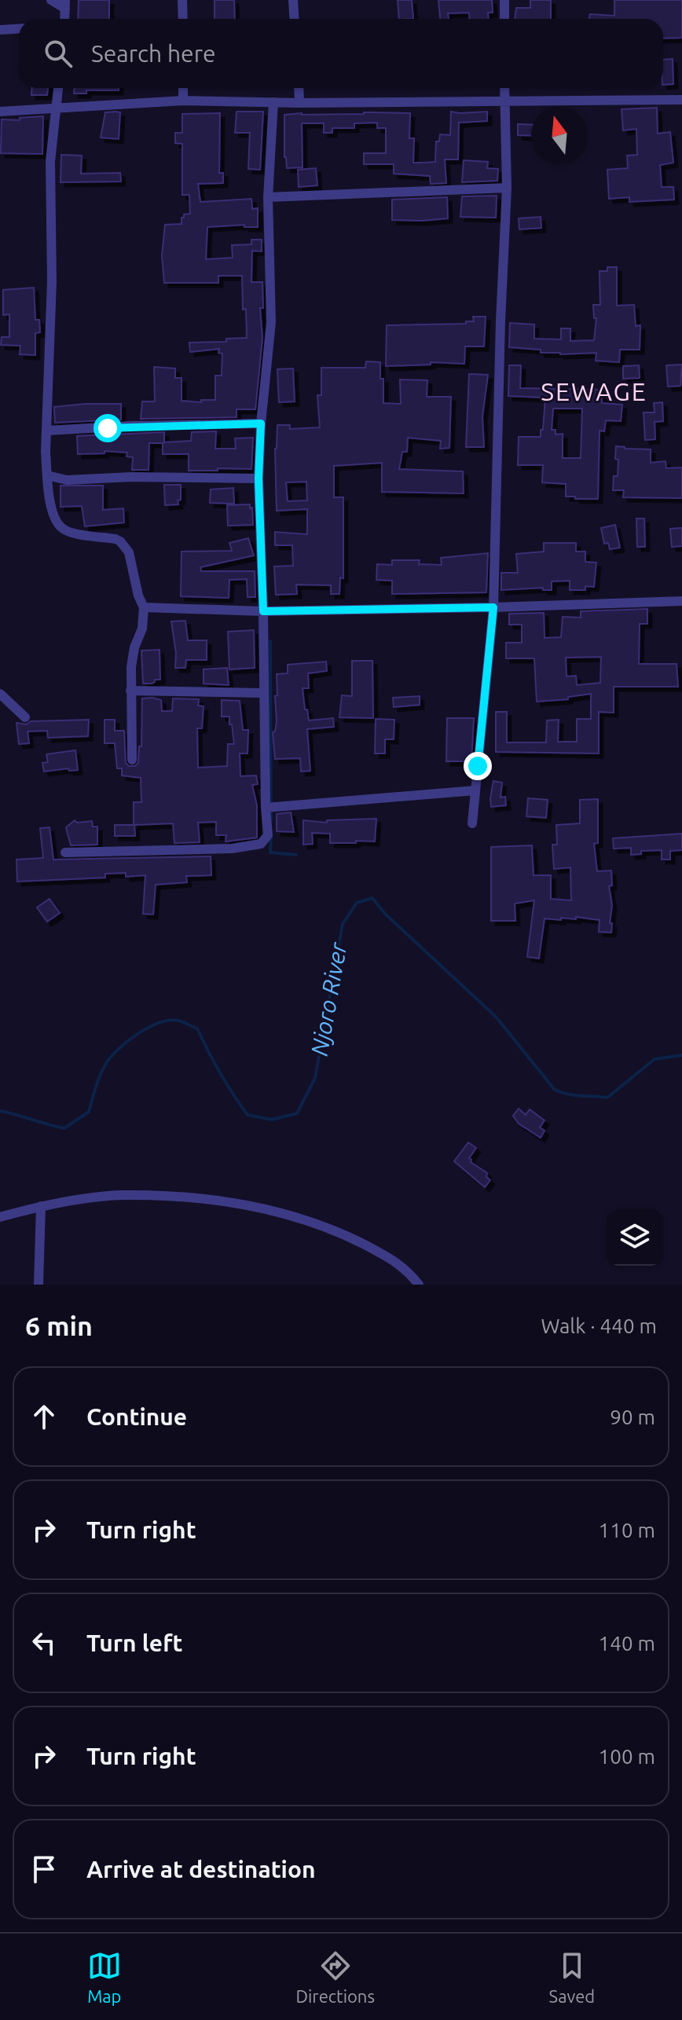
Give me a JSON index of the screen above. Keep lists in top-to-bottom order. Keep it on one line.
{"districts":["SEWAGE"],"water":["Njoro River"],"north":"top","page":{"search":"Search here","heading":["6 min","Walk · 440 m"],"list":[["Continue","90 m"],["Turn right","110 m"],["Turn left","140 m"],["Turn right","100 m"],"Arrive at destination"],"nav":["Map","Directions","Saved"]}}
